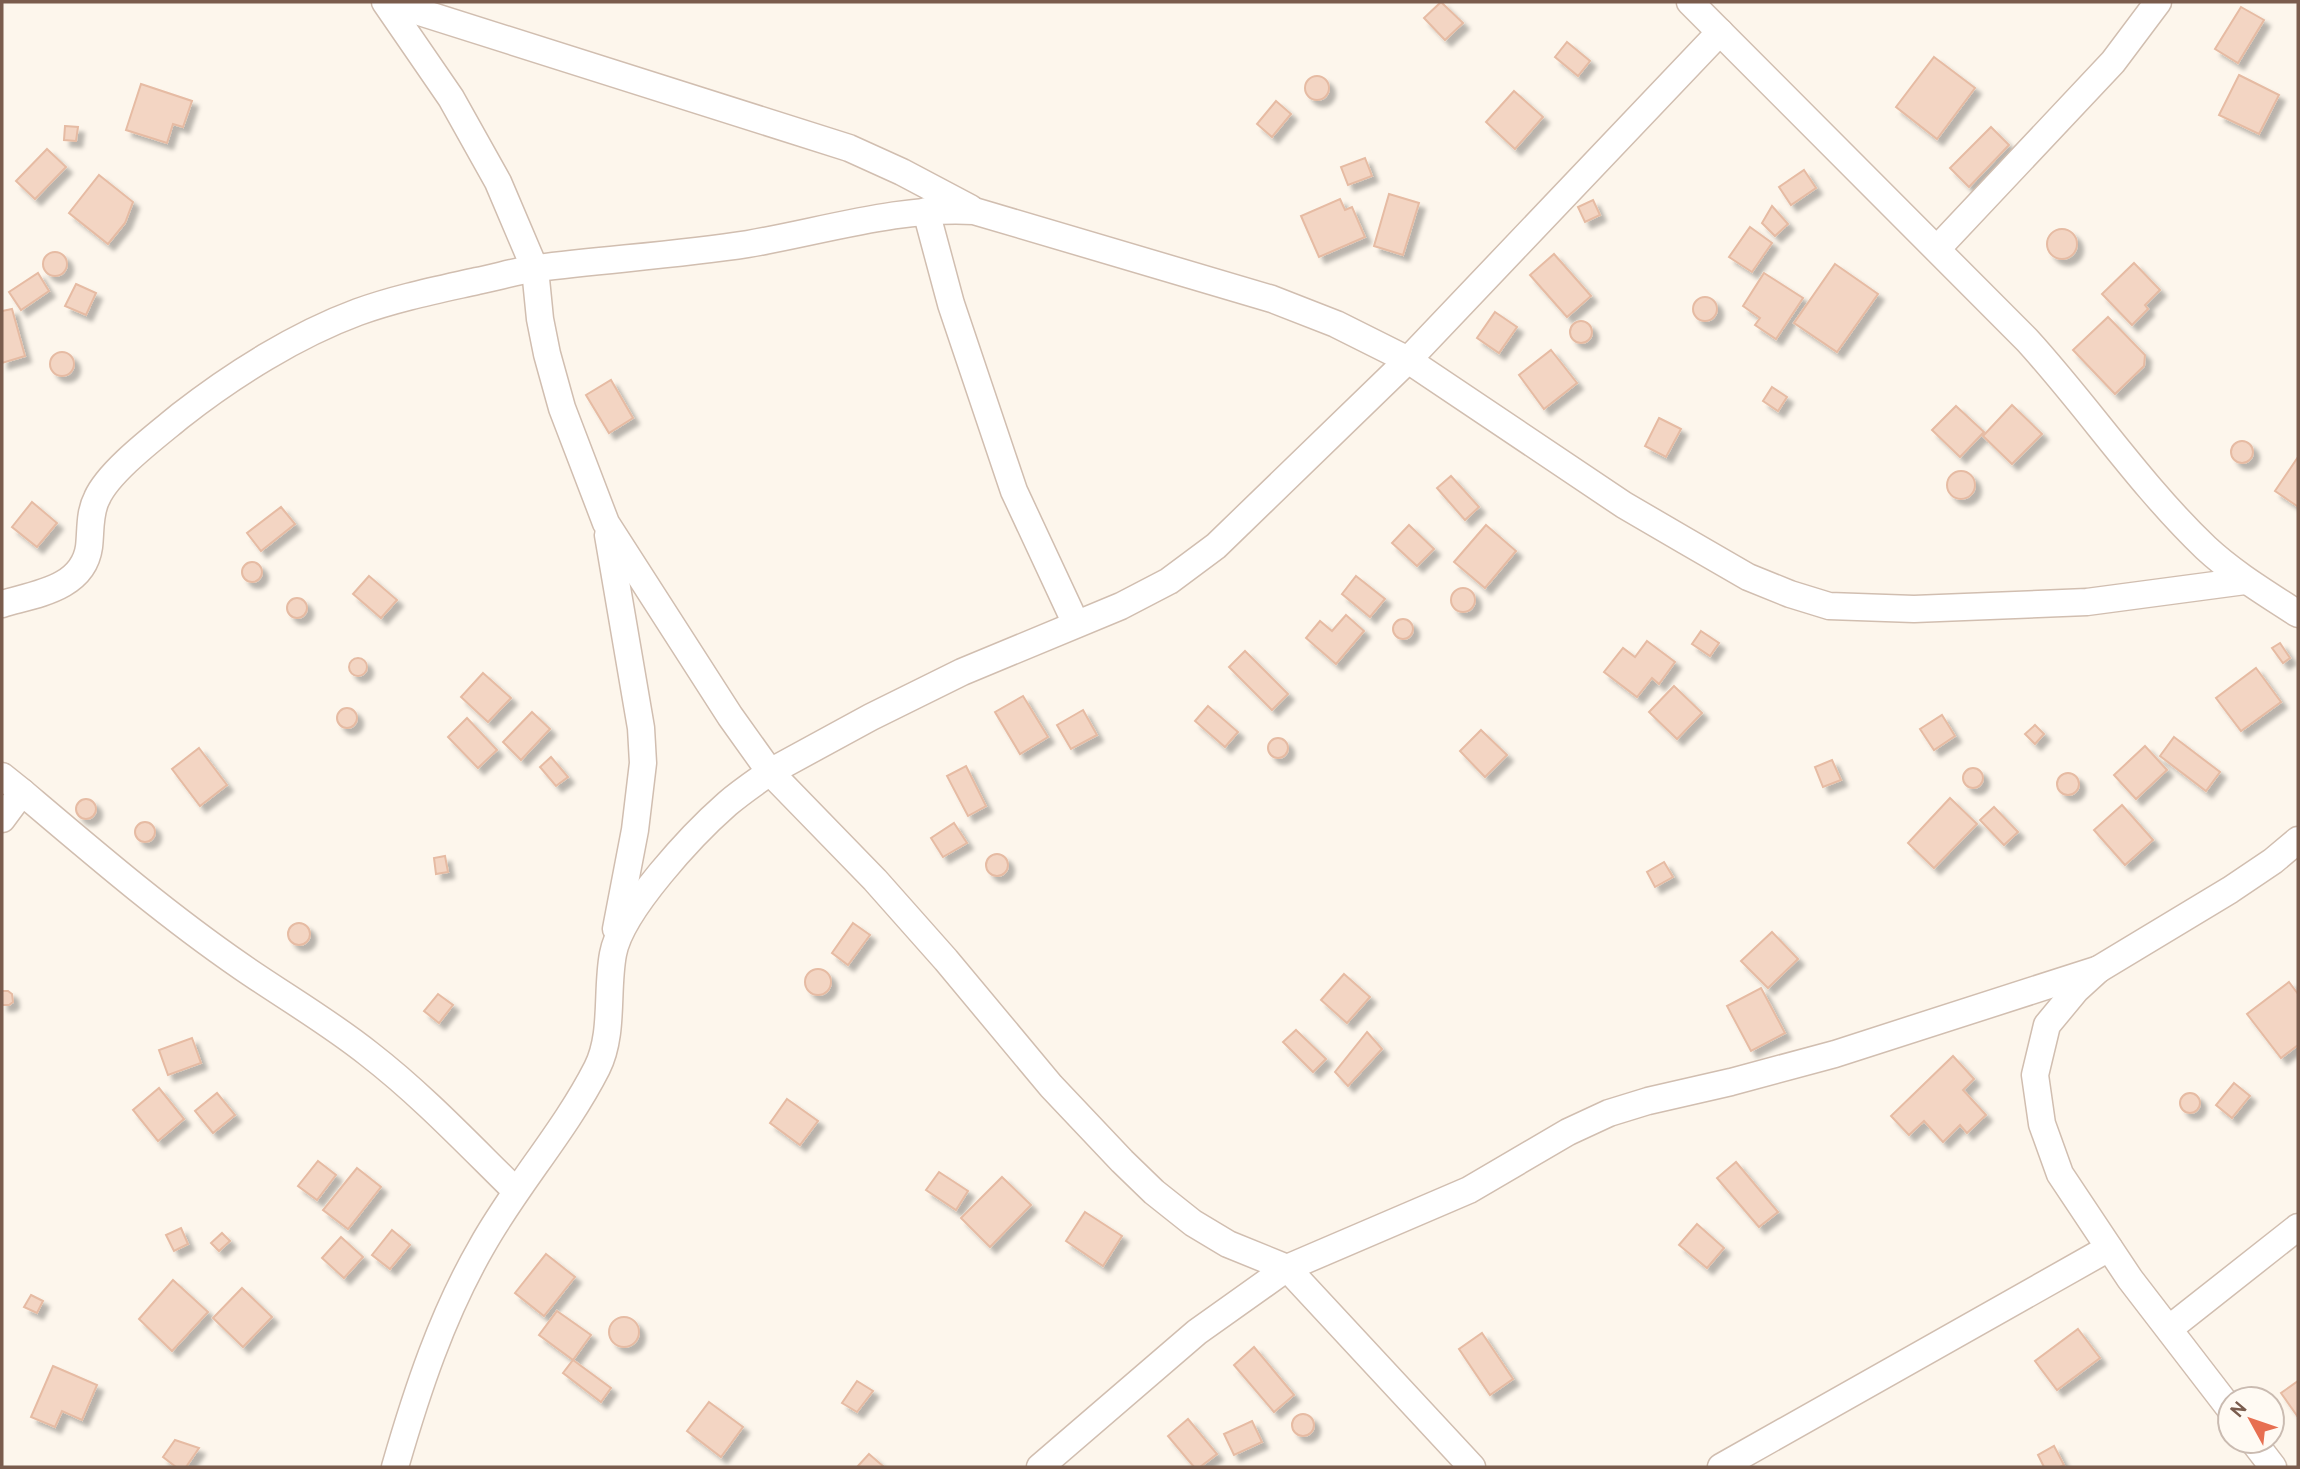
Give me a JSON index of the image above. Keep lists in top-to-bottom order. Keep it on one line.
{"north":"top left"}
